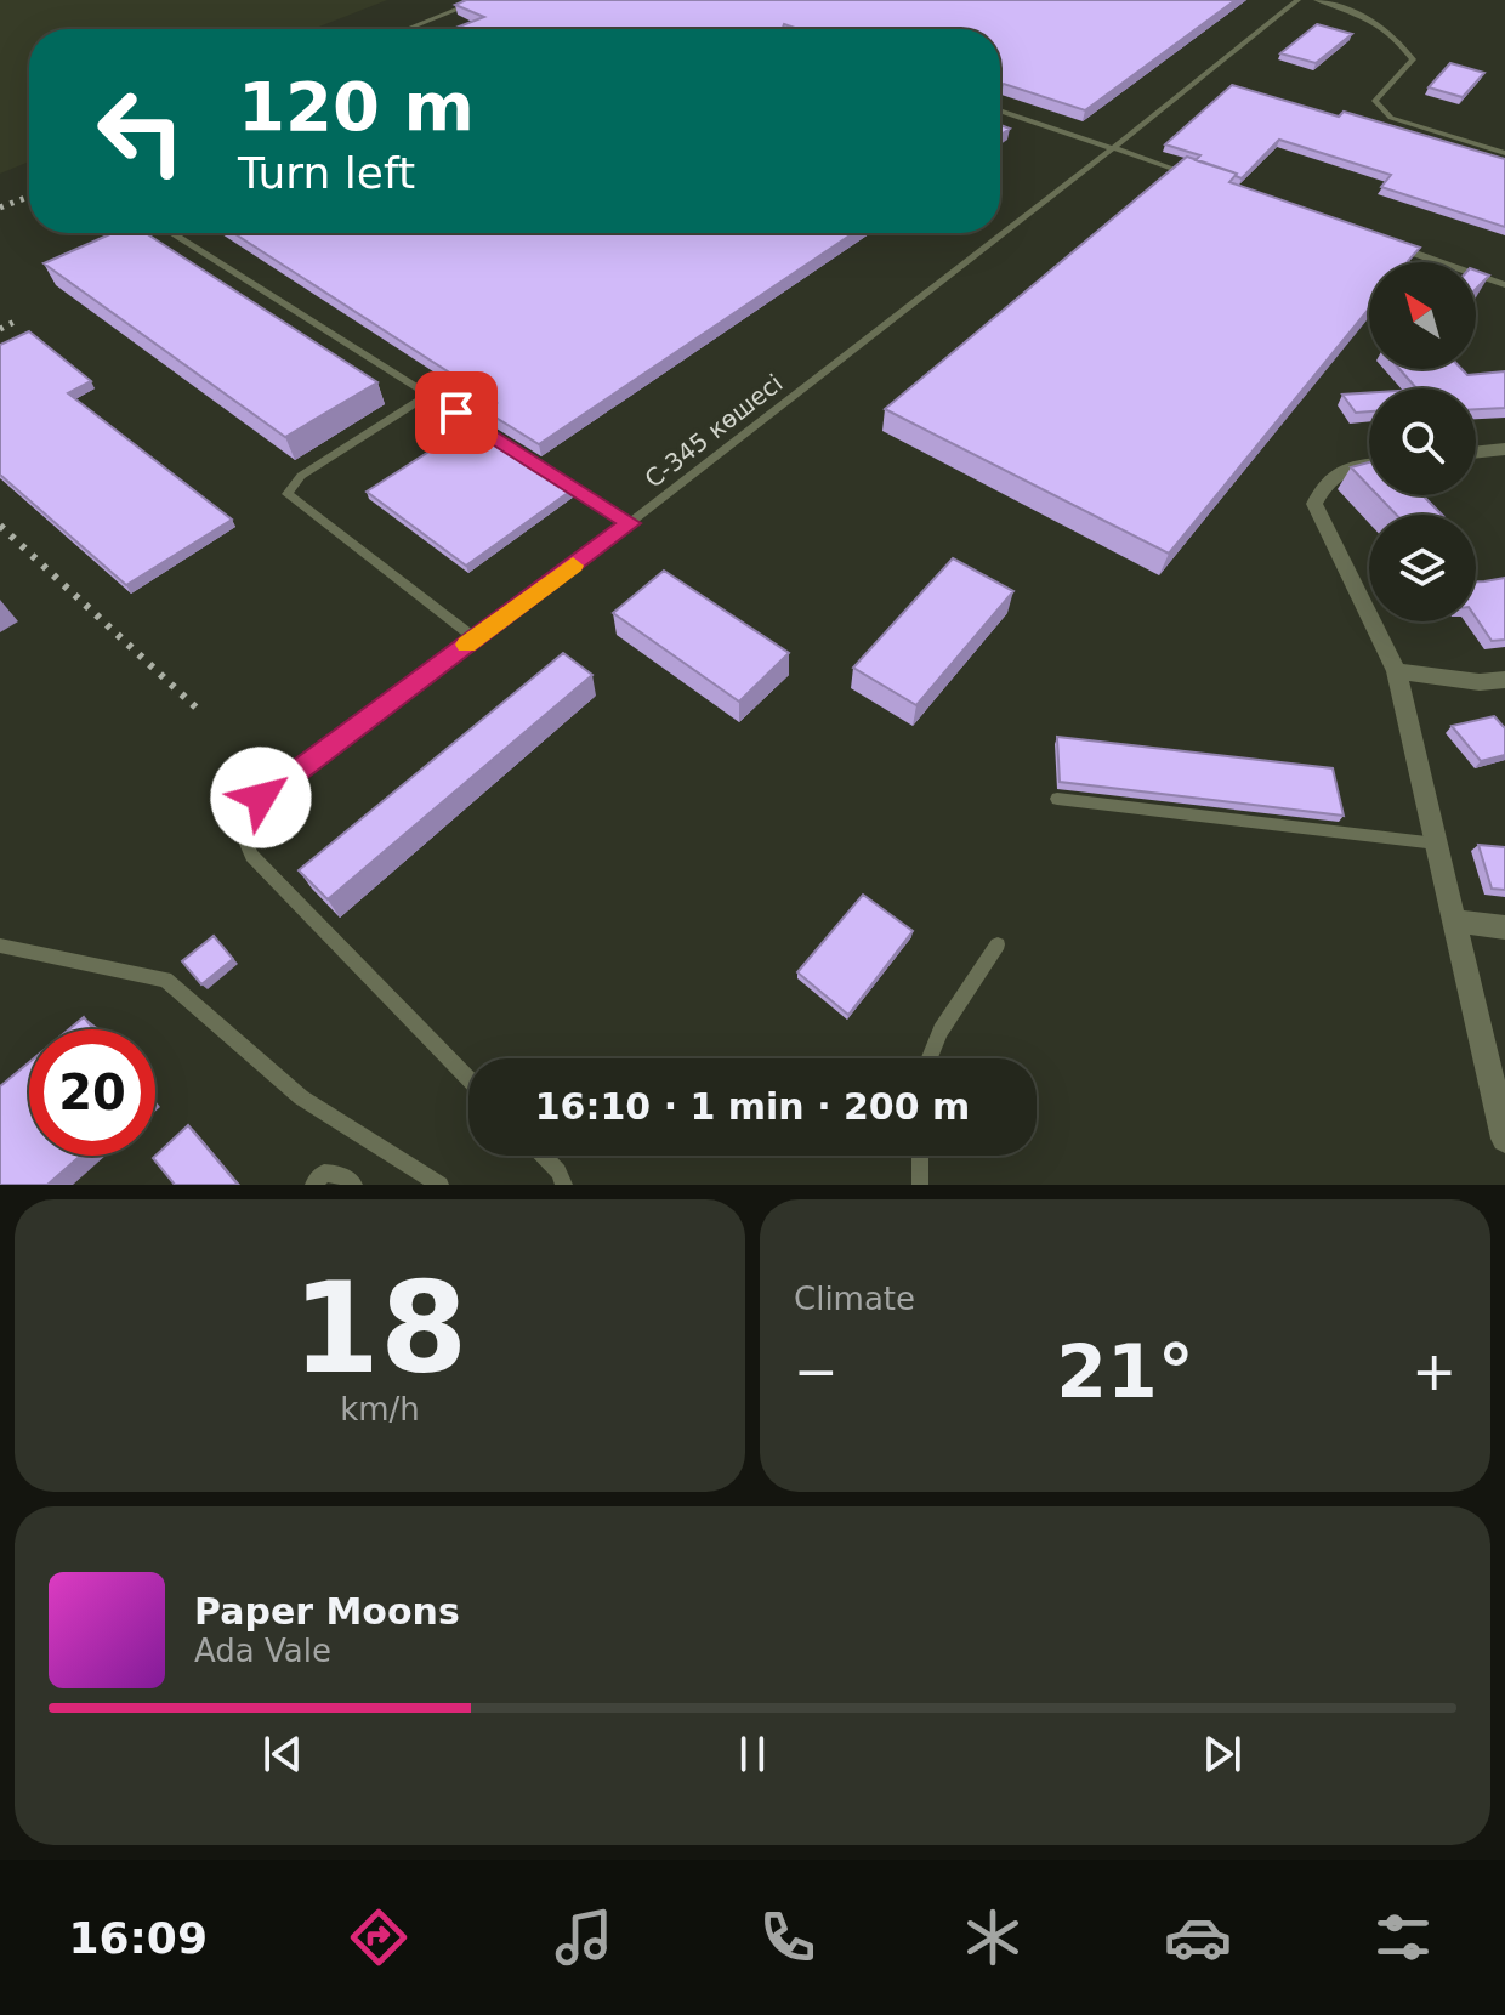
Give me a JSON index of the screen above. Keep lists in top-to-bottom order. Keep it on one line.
{"streets":{"lane":["С-345 көшесі"]},"north":"top left","page":{"turn":["120 m","Turn left"],"limit":"20","trip":"16:10 · 1 min · 200 m","tile":[["18","km/h"],"Climate"],"heat":["−","21°","+"],"song":["Paper Moons","Ada Vale"],"tabs":"16:09"}}
